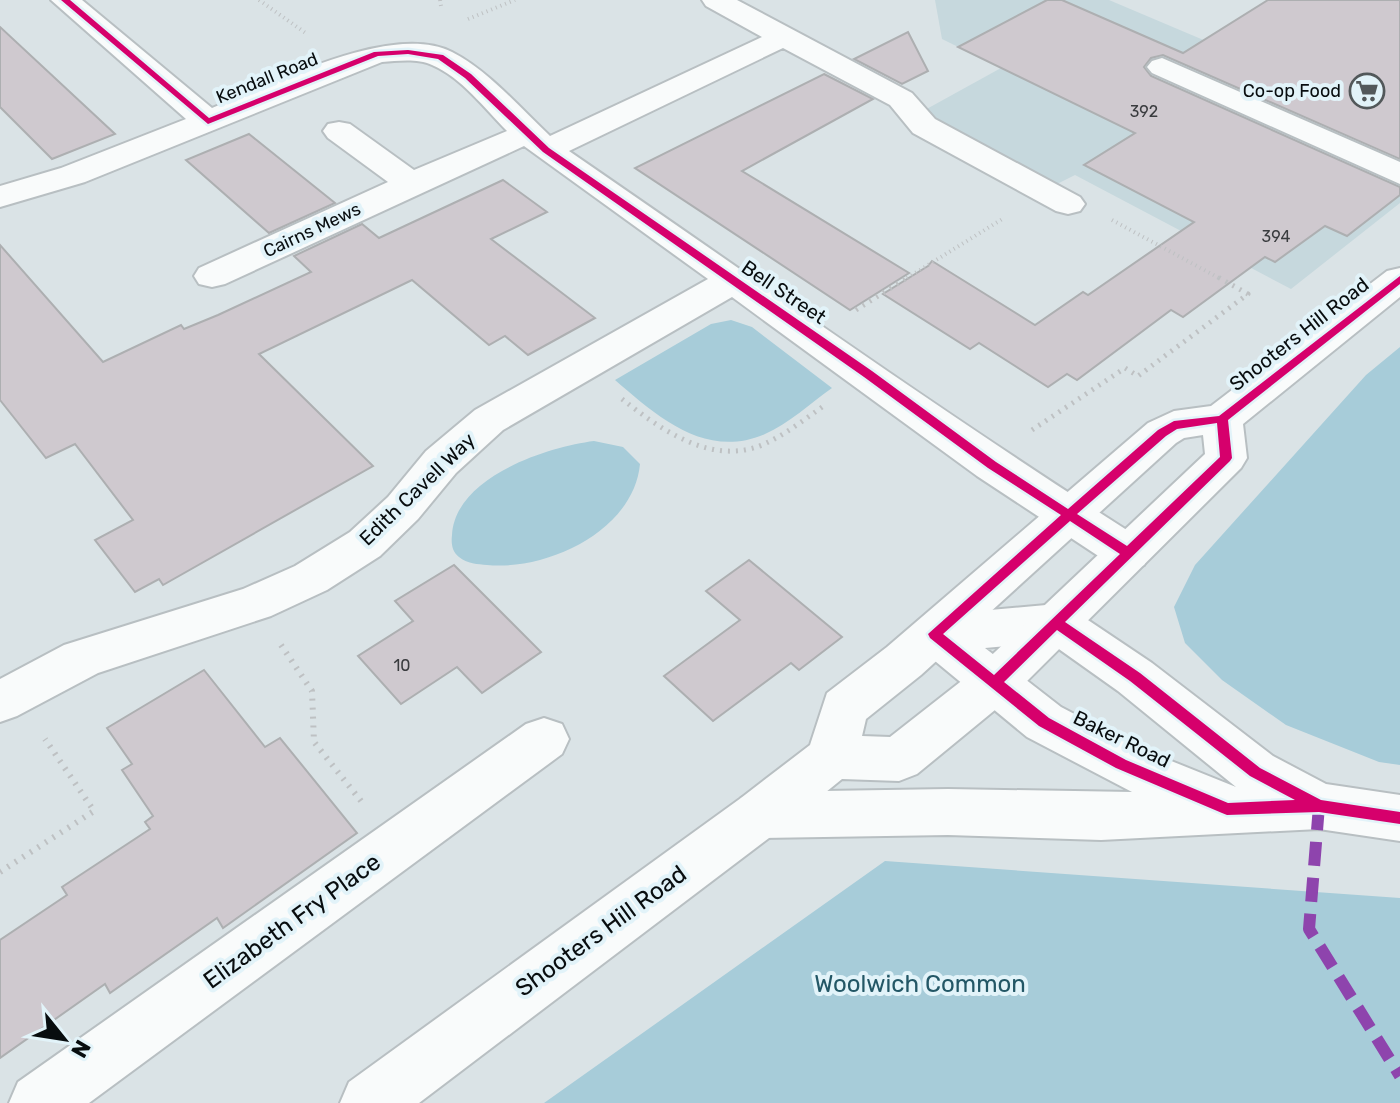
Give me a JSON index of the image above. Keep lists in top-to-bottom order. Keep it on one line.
{"streets":{"street":["Kendall Road","Cairns Mews","Bell Street","Shooters Hill Road","Edith Cavell Way","Baker Road","Elizabeth Fry Place"]},"crossings":[["Kendall Road","Bell Street"],["Cairns Mews","Bell Street"],["Bell Street","Shooters Hill Road"],["Bell Street","Edith Cavell Way"],["Shooters Hill Road","Baker Road"]],"parks":["Woolwich Common"],"places":{"supermarket":["Co-op Food"]},"house_numbers":["392","394","10"],"north":"bottom right"}
